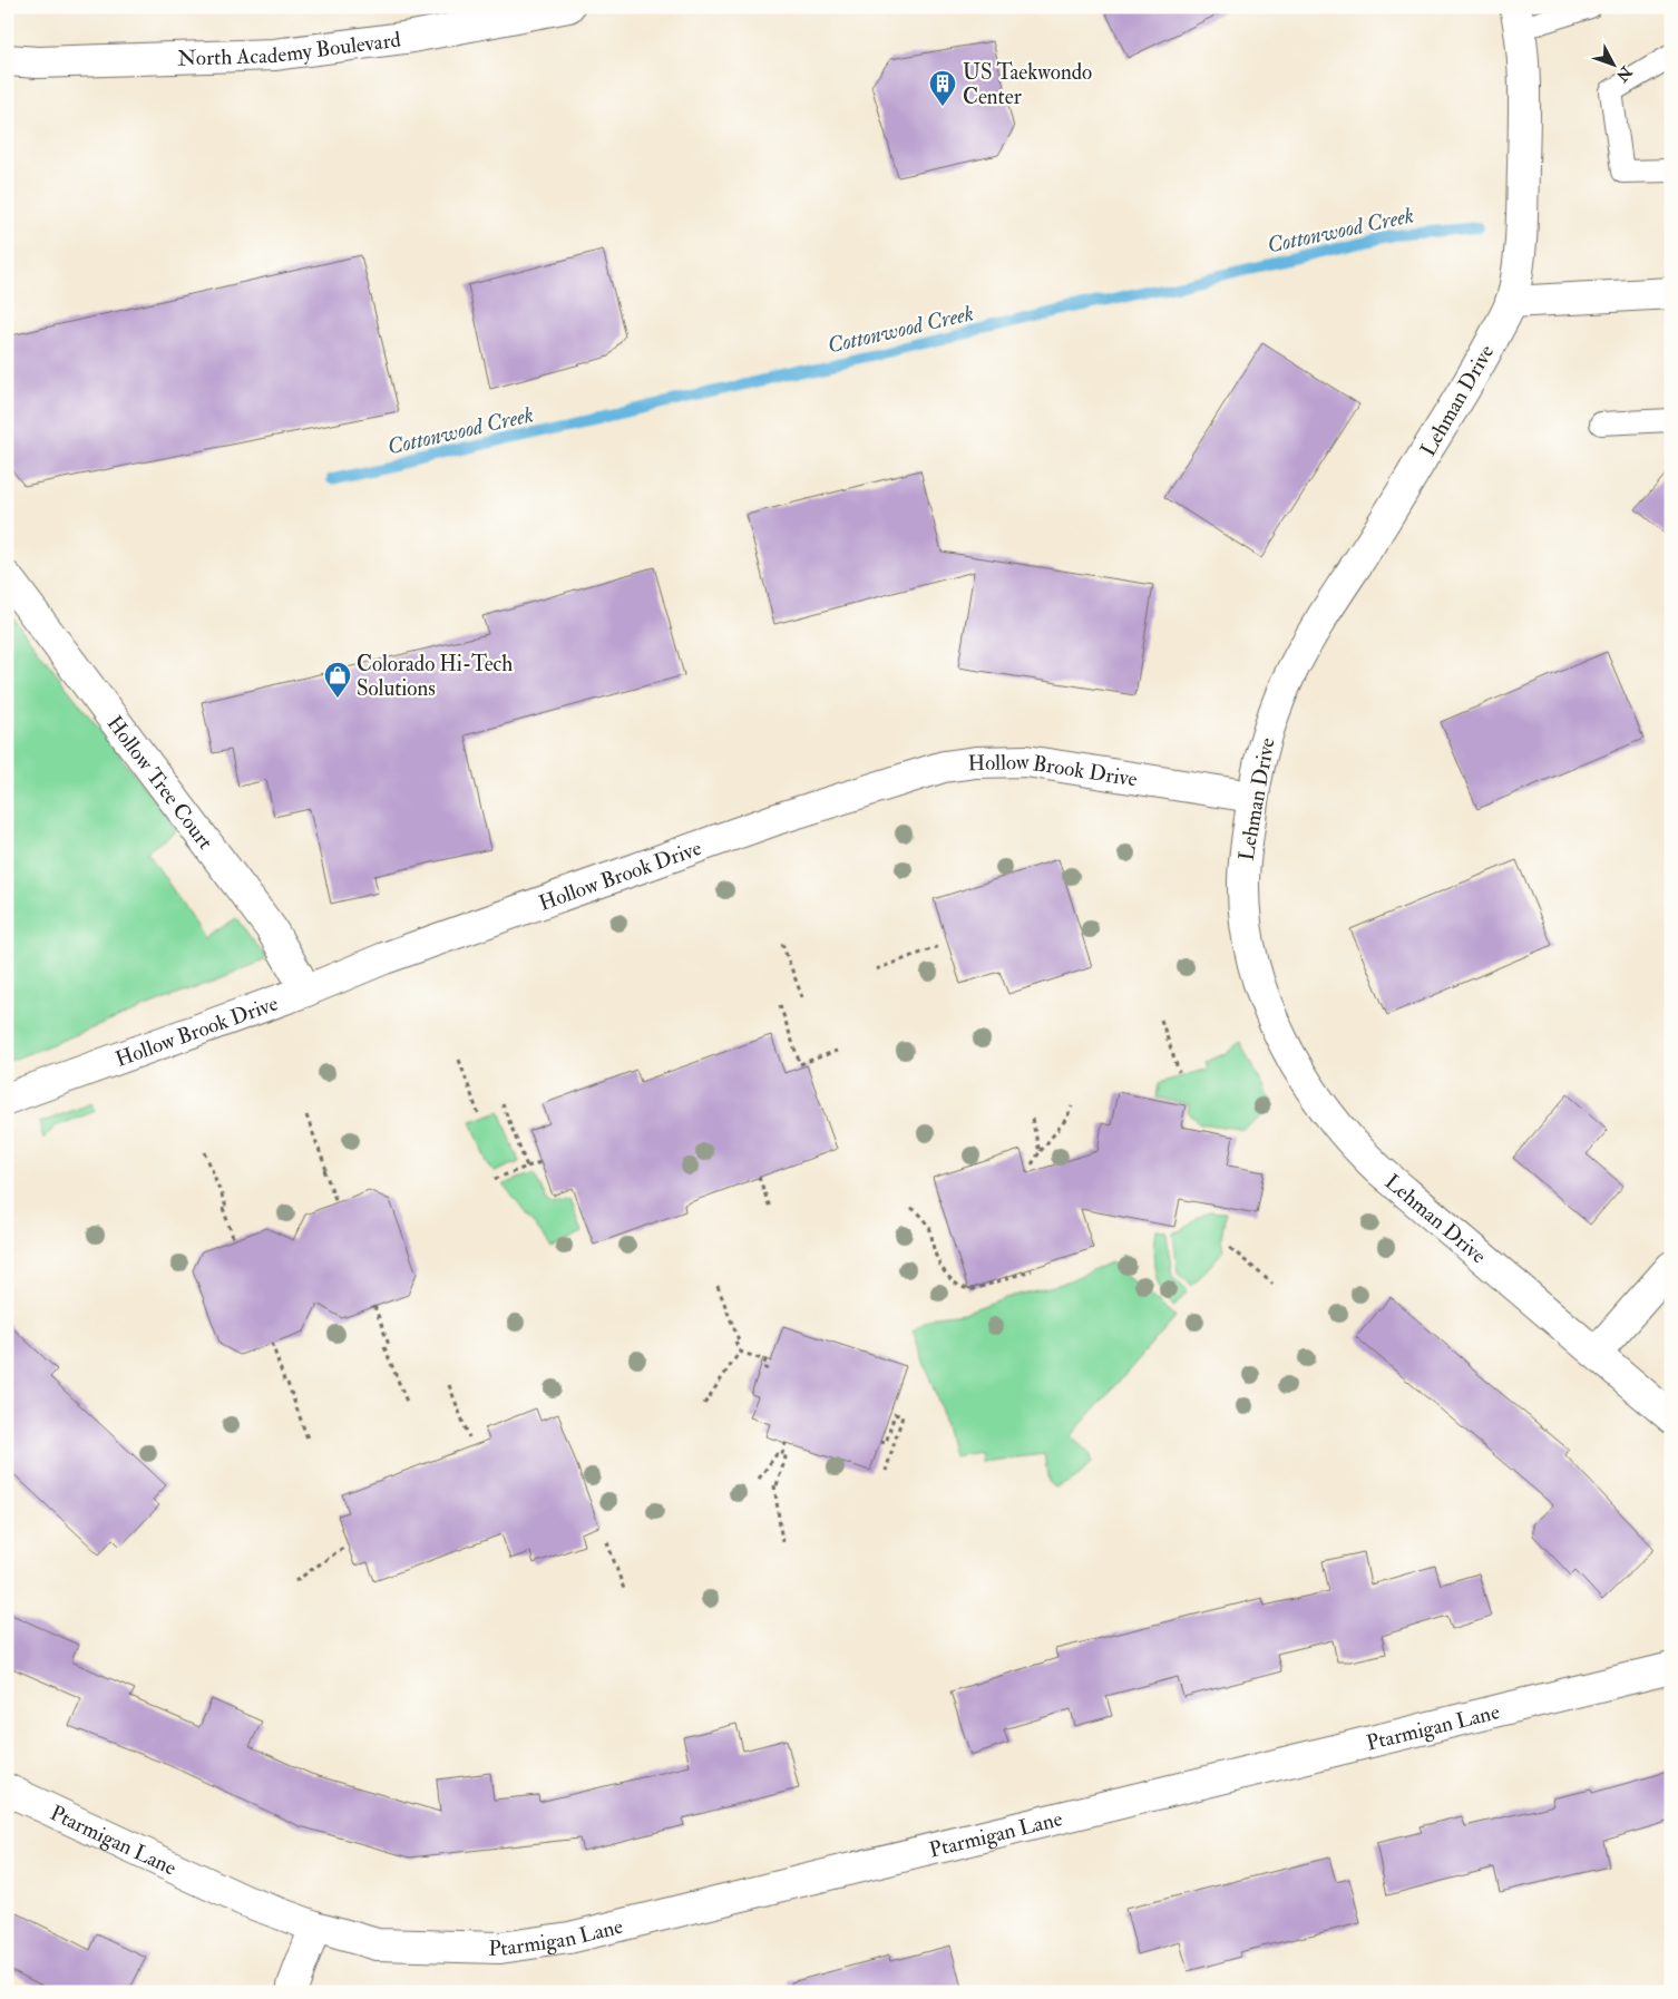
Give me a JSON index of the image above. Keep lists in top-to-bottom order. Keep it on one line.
{"streets":{"main road":["North Academy Boulevard","Lehman Drive","Hollow Brook Drive","Hollow Tree Court","Ptarmigan Lane"]},"crossings":[["Lehman Drive","Hollow Brook Drive"],["Hollow Brook Drive","Hollow Tree Court"]],"water":["Cottonwood Creek"],"places":{"building":["US Taekwondo Center"],"shop":["Colorado Hi-Tech Solutions"]},"north":"bottom right"}
